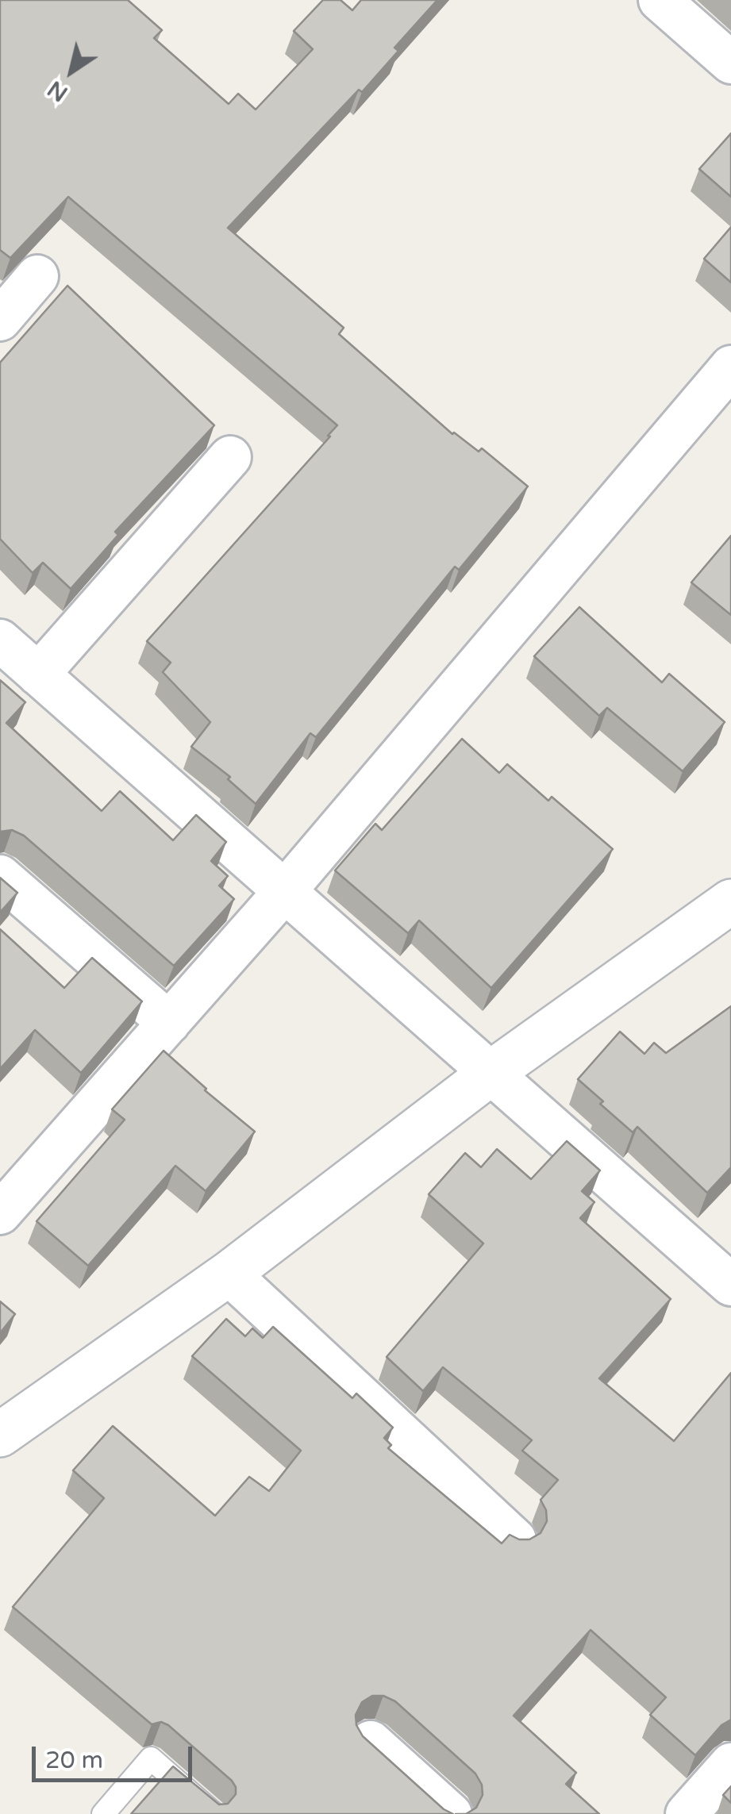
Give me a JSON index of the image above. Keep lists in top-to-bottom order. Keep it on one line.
{"scale_bar":"20 m","north":"bottom left"}
